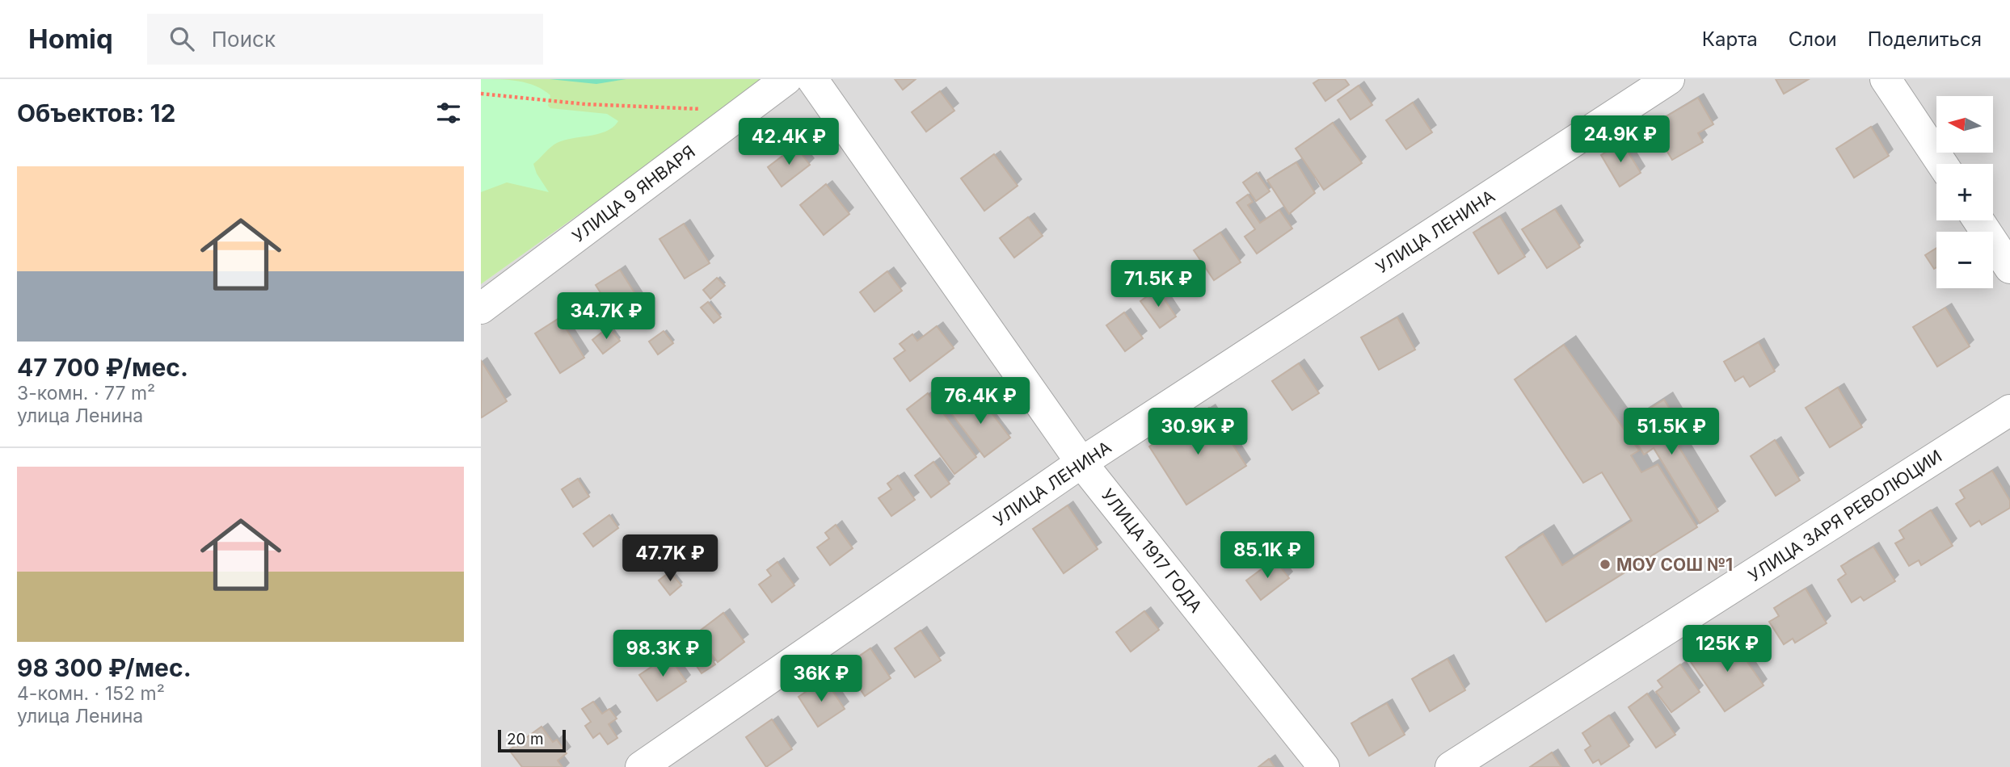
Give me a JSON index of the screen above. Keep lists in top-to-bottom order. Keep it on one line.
{"streets":{"street":["УЛИЦА 9 ЯНВАРЯ","УЛИЦА ЛЕНИНА","УЛИЦА ЗАРЯ РЕВОЛЮЦИИ","УЛИЦА 1917 ГОДА"]},"crossings":[["УЛИЦА ЛЕНИНА","УЛИЦА 1917 ГОДА"]],"places":["МОУ СОШ №1"],"scale_bar":"20 m","north":"left","page":{"header":"Homiq","search":"Поиск","nav":["Карта","Слои","Поделиться"],"heading":"Объектов: 12","map_buttons":["+","−"],"price":["24.9K ₽","42.4K ₽","71.5K ₽","34.7K ₽","76.4K ₽","30.9K ₽","51.5K ₽","85.1K ₽","47.7K ₽","125K ₽","98.3K ₽","36K ₽"],"list":[{"name":"47 700 ₽/мес.","note":"3-комн. · 77 m² · улица Ленина"},{"name":"98 300 ₽/мес.","note":"4-комн. · 152 m² · улица Ленина"}],"scale":"20 m"}}
